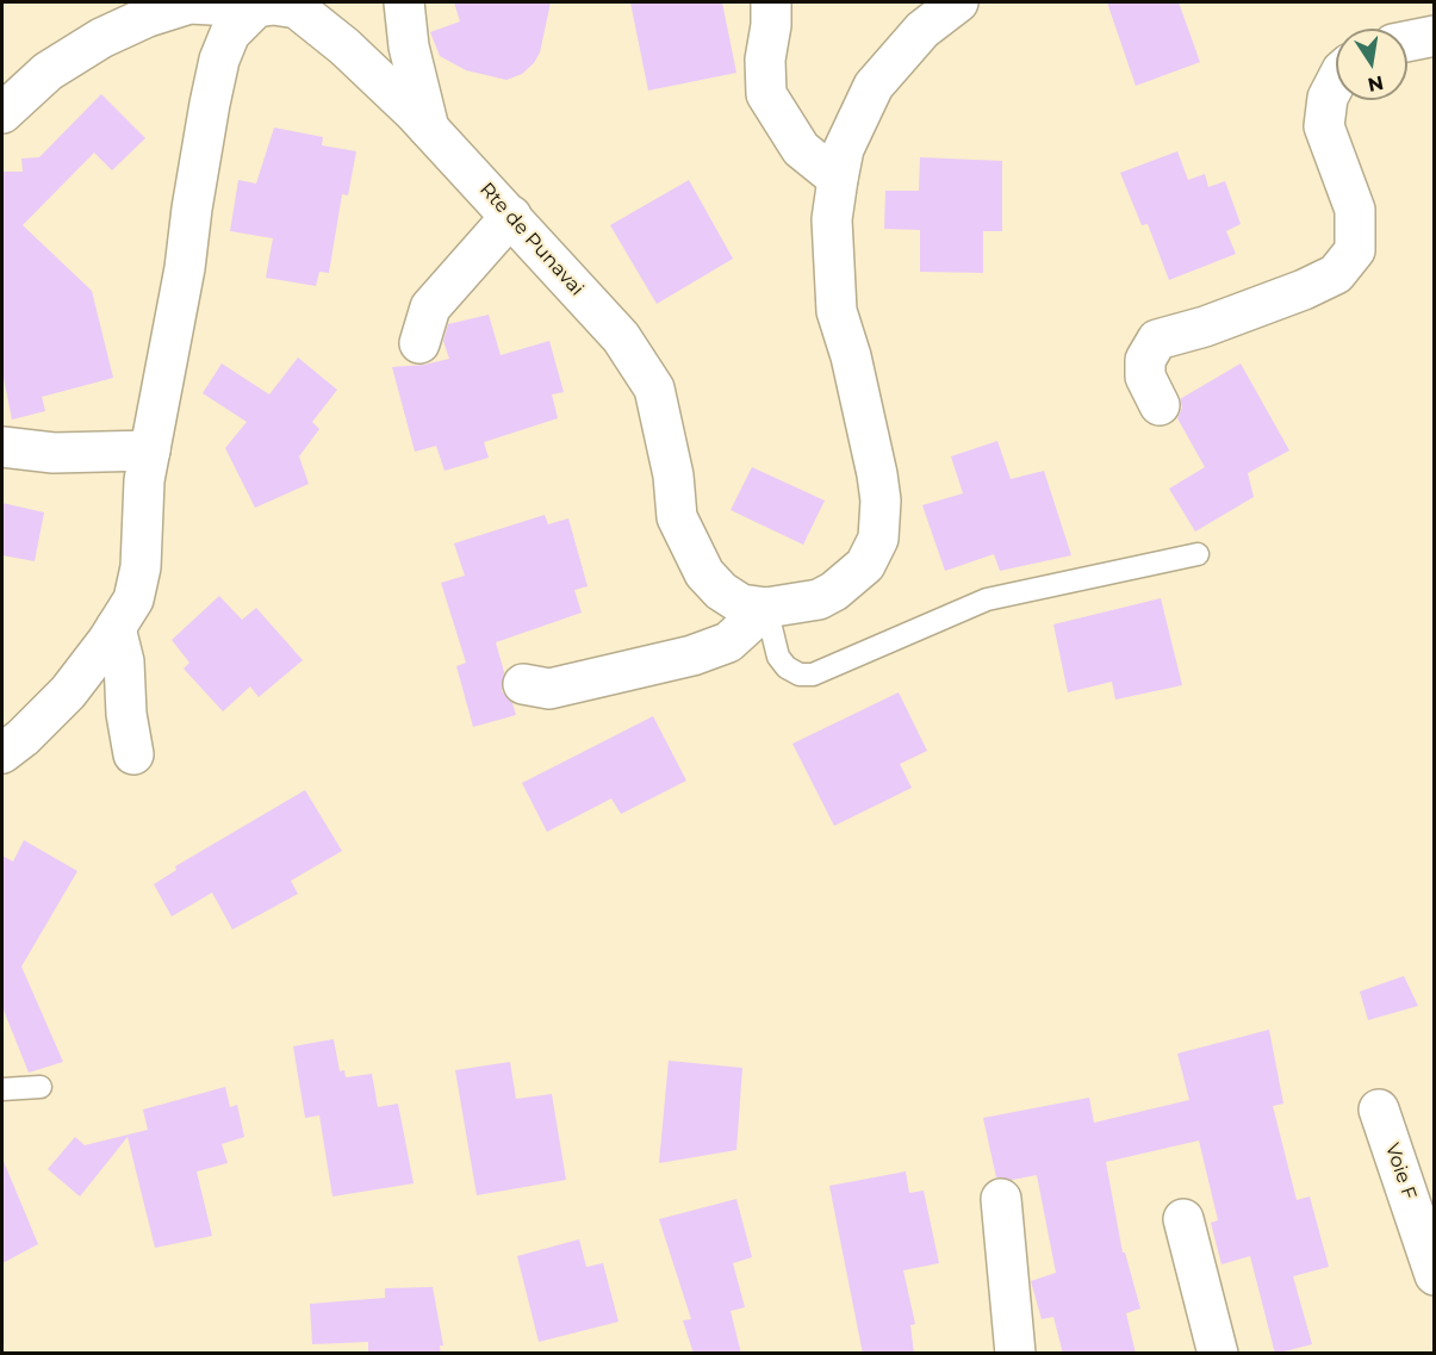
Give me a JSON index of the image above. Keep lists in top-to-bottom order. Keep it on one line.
{"streets":{"street":["Rte de Punavai","Voie F"]},"north":"bottom"}
